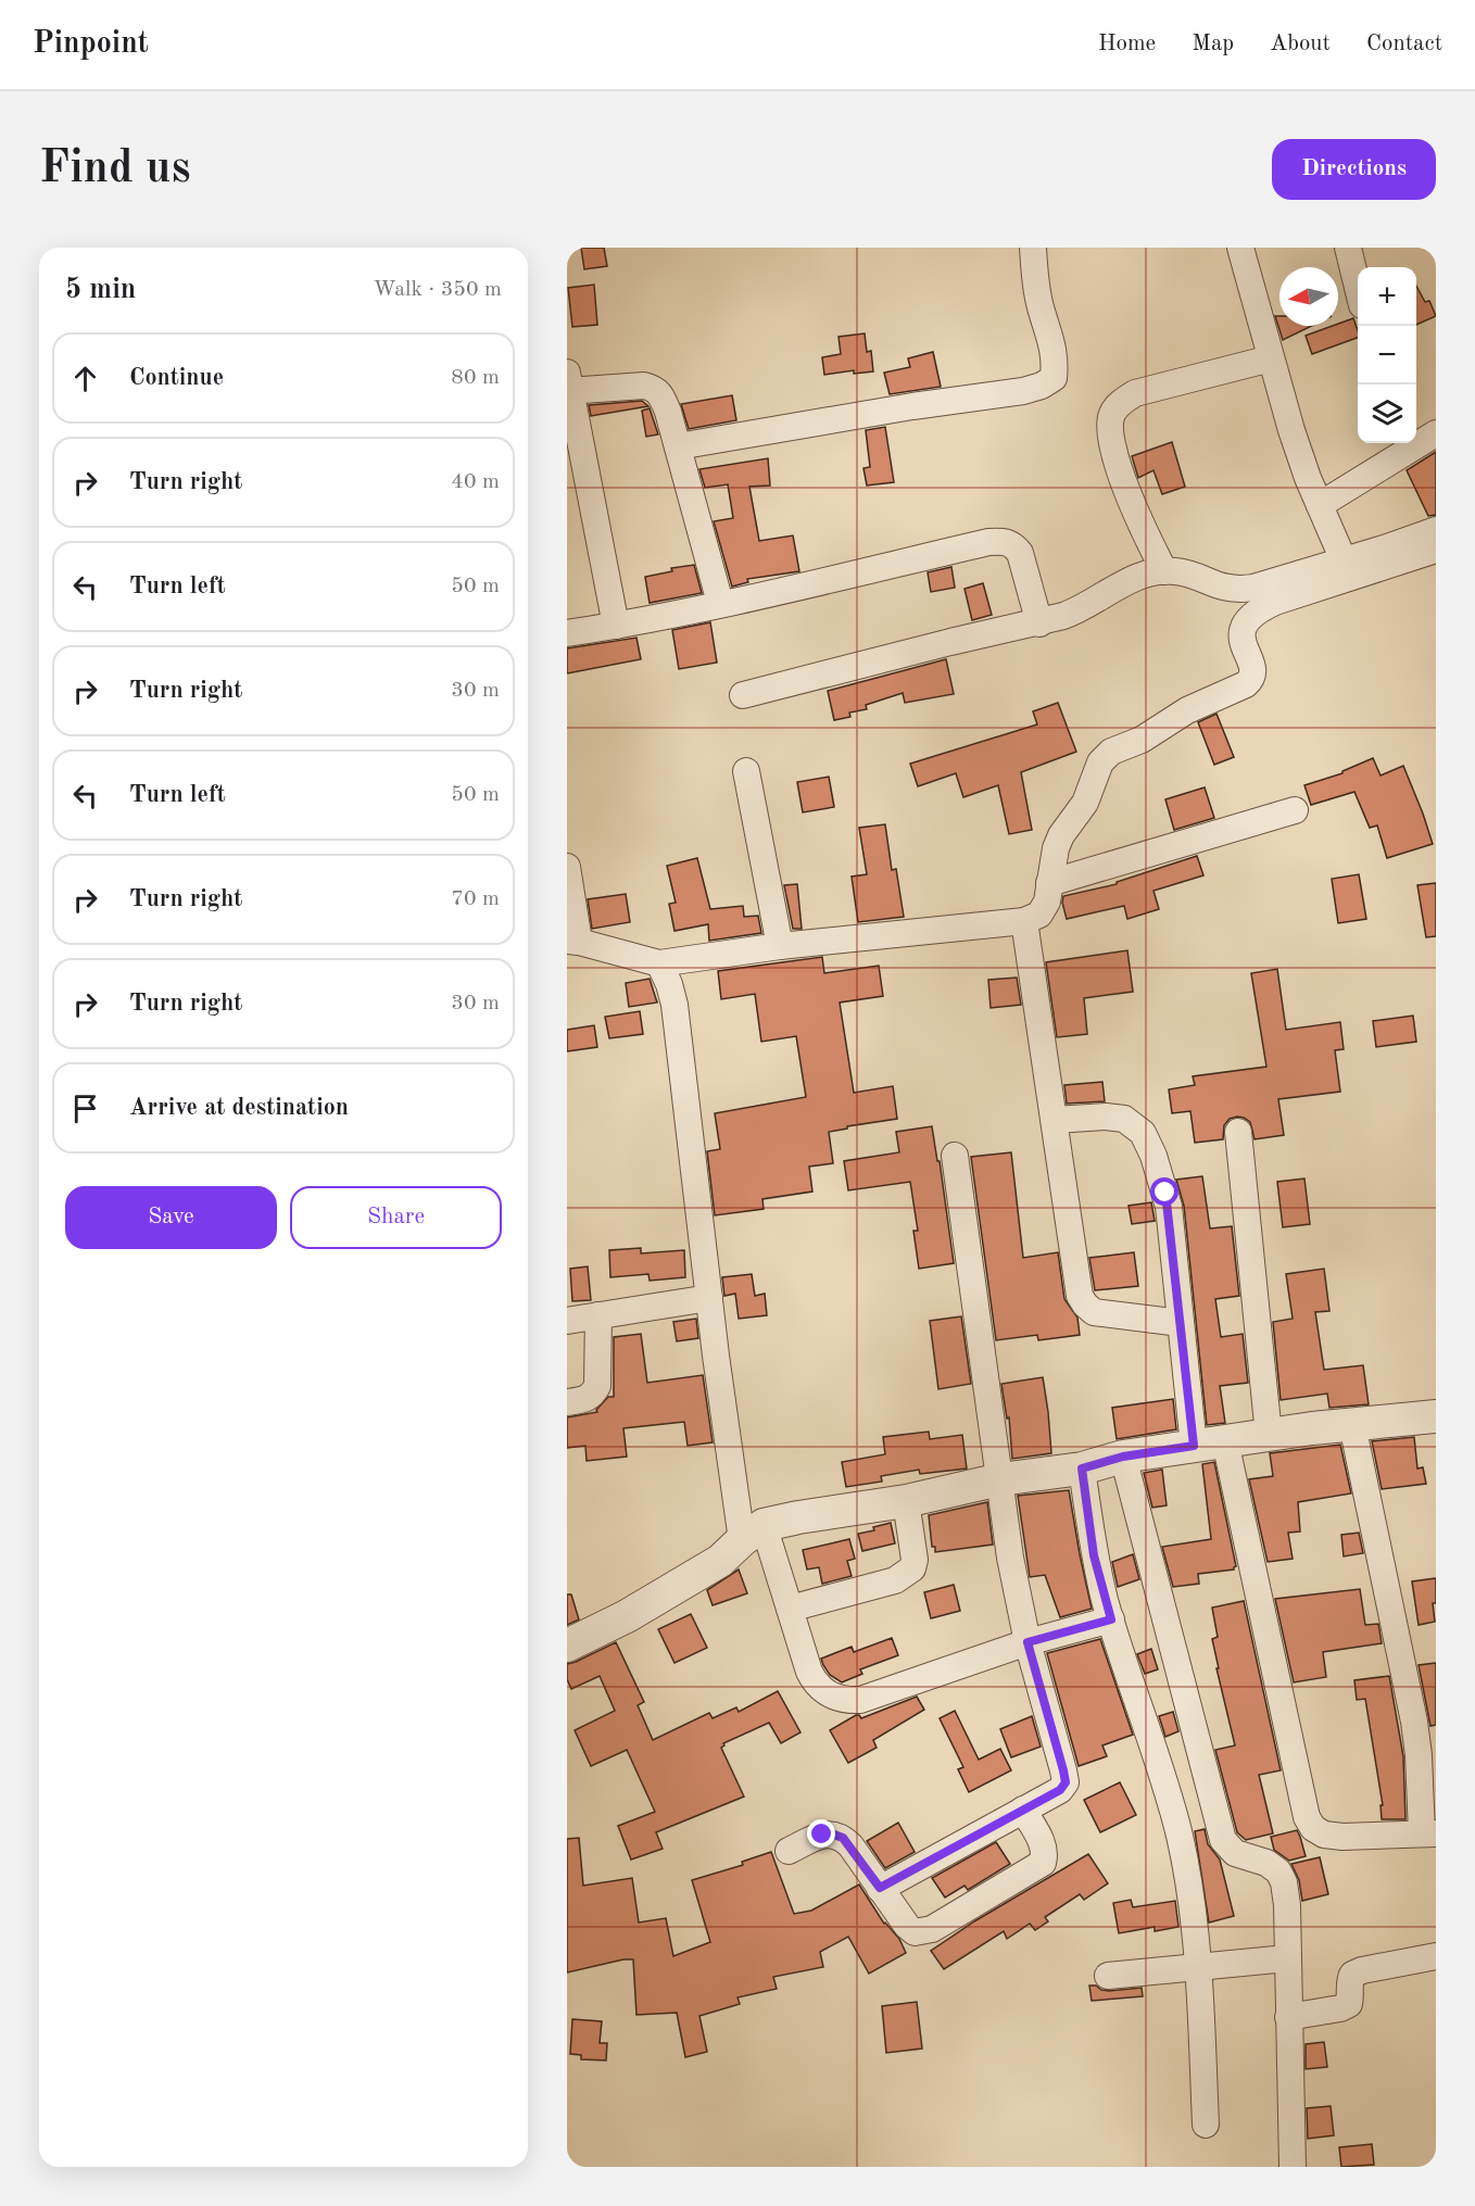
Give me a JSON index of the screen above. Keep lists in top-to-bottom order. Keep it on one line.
{"north":"left","page":{"header":"Pinpoint","nav":["Home","Map","About","Contact"],"buttons":["Directions",["Save","Share"]],"title":"Find us","heading":["5 min","Walk · 350 m"],"map_buttons":["+","−"],"list":[["Continue","80 m"],["Turn right","40 m"],["Turn left","50 m"],["Turn right","30 m"],["Turn left","50 m"],["Turn right","70 m"],["Turn right","30 m"],"Arrive at destination"]}}
